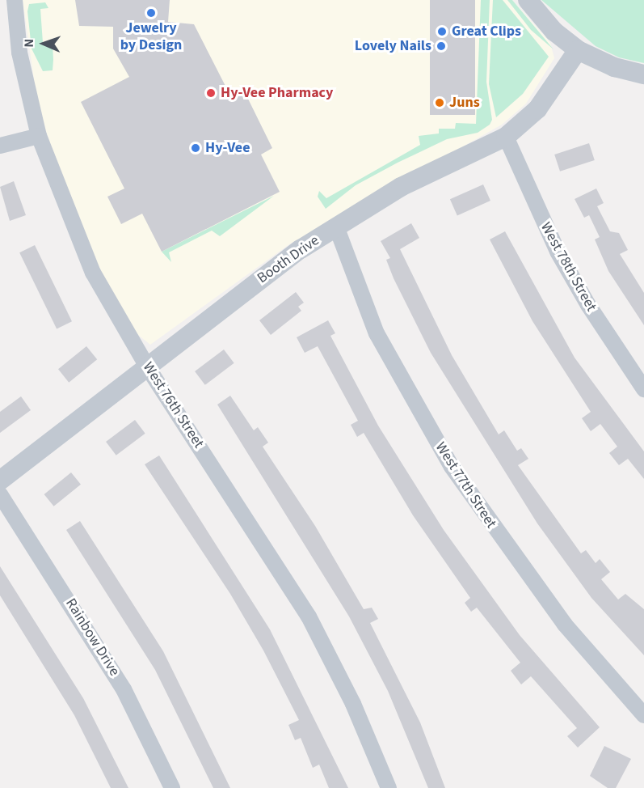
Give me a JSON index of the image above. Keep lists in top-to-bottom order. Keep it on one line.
{"streets":{"street":["Booth Drive","West 78th Street","West 76th Street","West 77th Street","Rainbow Drive"]},"crossings":[["Booth Drive","West 78th Street"],["Booth Drive","West 76th Street"],["Booth Drive","West 77th Street"]],"places":["Jewelry by Design","Great Clips","Lovely Nails","Hy-Vee Pharmacy","Juns","Hy-Vee"],"north":"left"}
